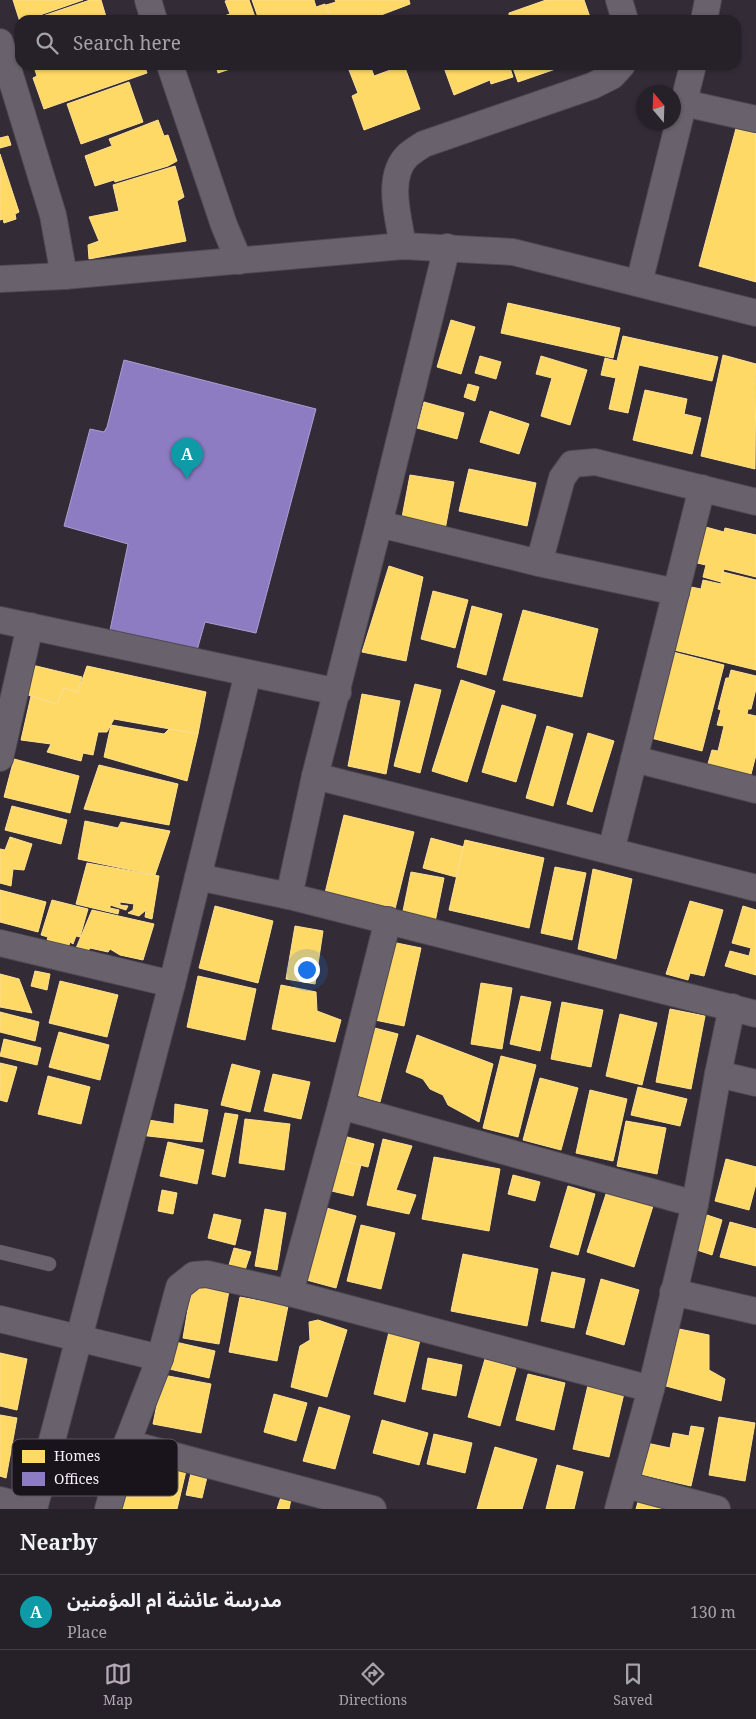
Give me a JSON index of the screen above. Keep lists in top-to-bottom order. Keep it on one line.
{"legend":["Homes","Offices"],"north":"top","page":{"search":"Search here","pins":"A","heading":"Nearby","list":[{"mark":"A","name":"مدرسة عائشة ام المؤمنين","note":"Place","value":"130 m"}],"nav":["Map","Directions","Saved"]}}
